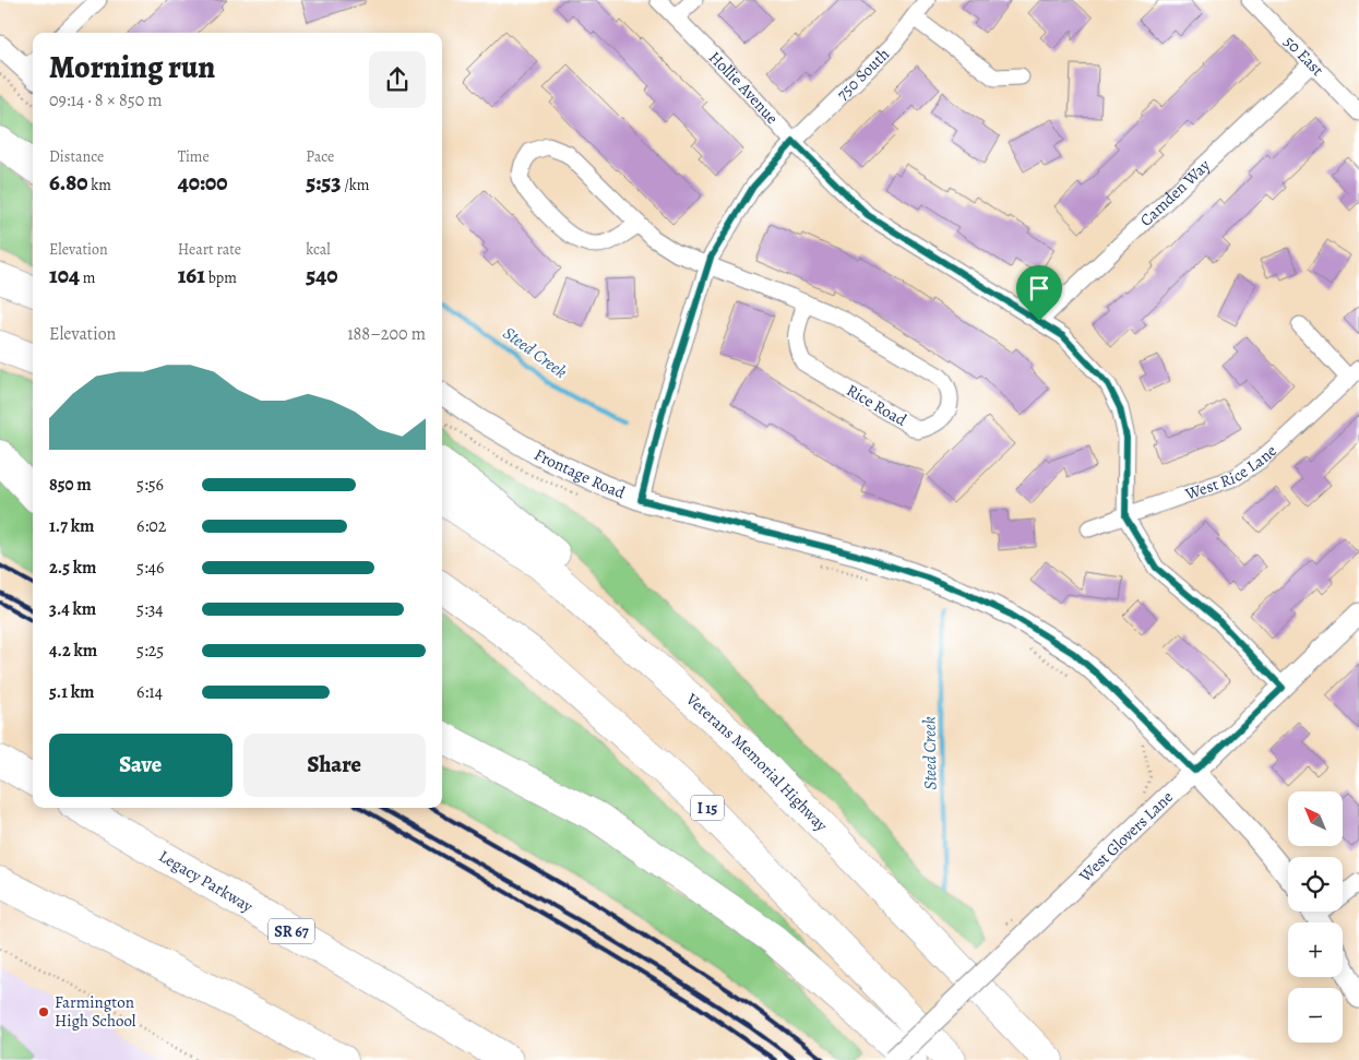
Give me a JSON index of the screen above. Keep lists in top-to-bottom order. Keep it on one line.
{"streets":{"highway":["Veterans Memorial Highway","I 15","Legacy Parkway","SR 67"],"street":["50 East","750 South","Hollie Avenue","Camden Way","Rice Road","West Rice Lane","Frontage Road","West Glovers Lane"]},"crossings":[["50 East","Camden Way"],["750 South","Hollie Avenue"],["750 South","Rice Road"],["750 South","Frontage Road"],["Hollie Avenue","Camden Way"],["Hollie Avenue","West Rice Lane"],["Frontage Road","West Glovers Lane"]],"water":["Steed Creek"],"places":["Farmington High School"],"north":"top left","page":{"heading":["Morning run","09:14 · 8 × 850 m"],"stats":[["Distance","6.80 km"],["Time","40:00"],["Pace","5:53 /km"],["Elevation","104 m"],["Heart rate","161 bpm"],["kcal","540"]],"chart":["Elevation","188–200 m"],"list":[{"name":"850 m","note":"5:56"},{"name":"1.7 km","note":"6:02"},{"name":"2.5 km","note":"5:46"},{"name":"3.4 km","note":"5:34"},{"name":"4.2 km","note":"5:25"},{"name":"5.1 km","note":"6:14"}],"buttons":["Save","Share"],"map_buttons":["+","−"]}}
